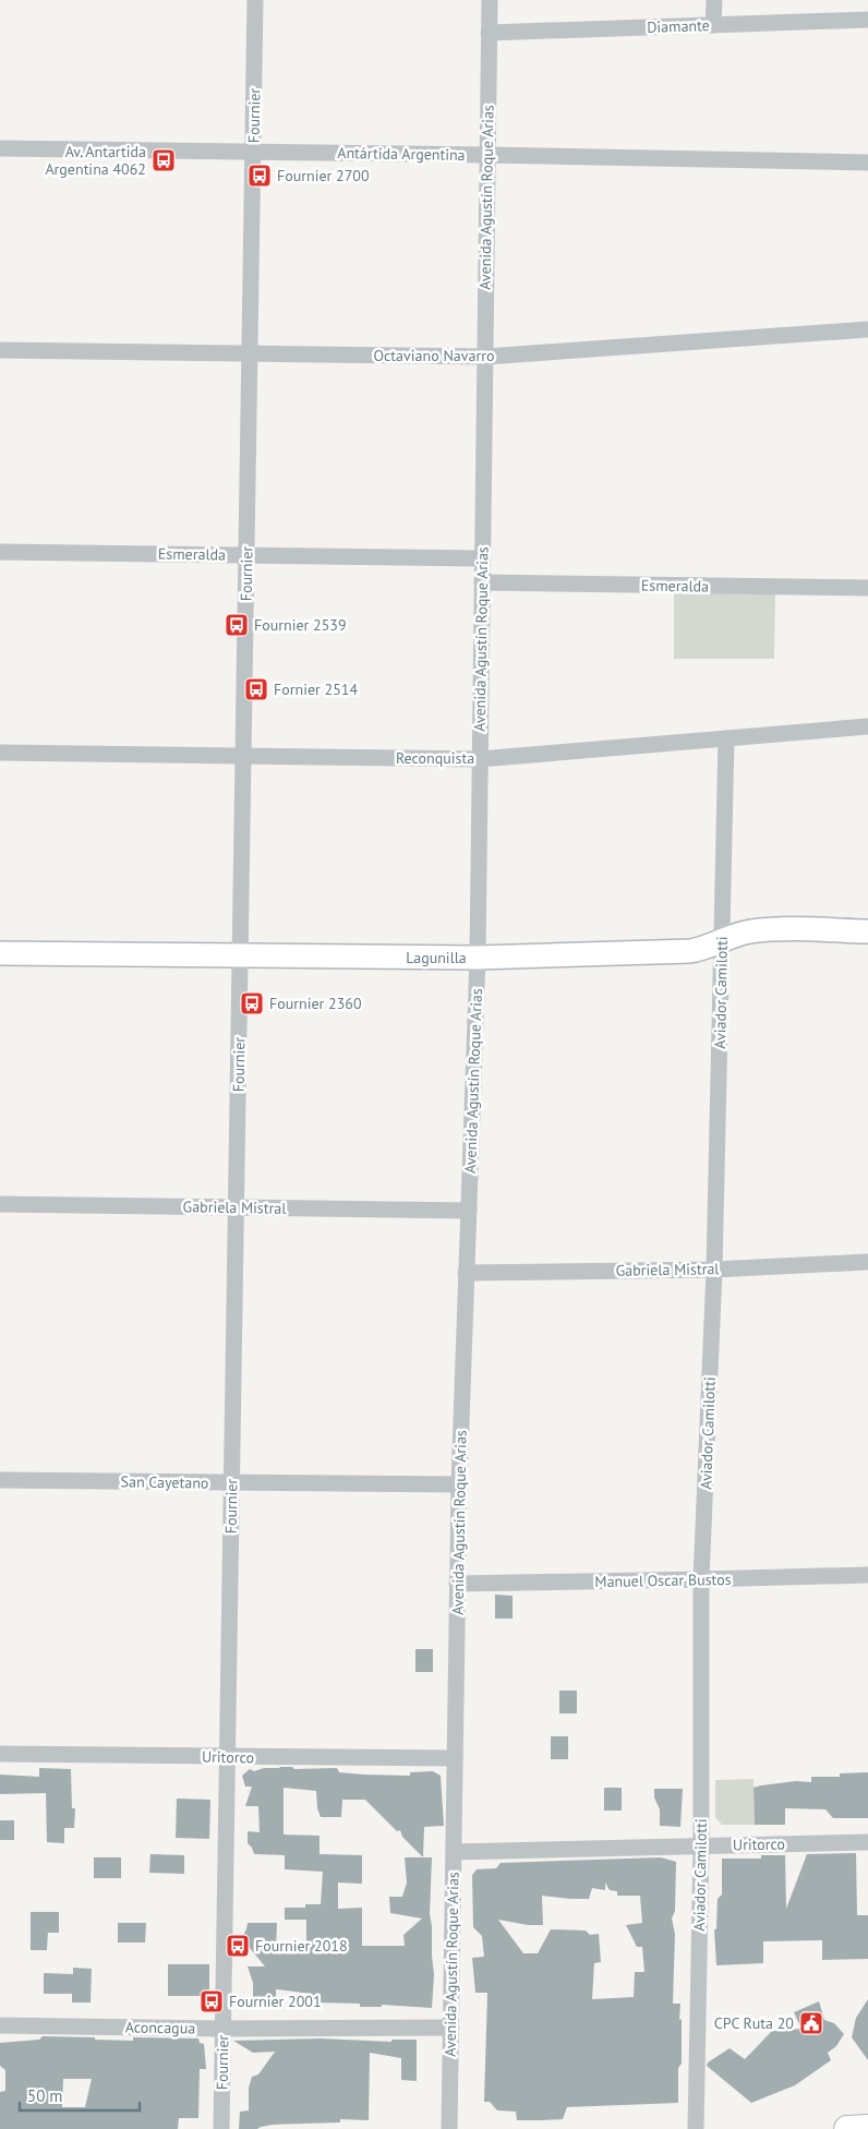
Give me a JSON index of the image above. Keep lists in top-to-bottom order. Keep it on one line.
{"streets":{"main road":["Lagunilla"],"street":["Diamante","Fournier","Antártida Argentina","Avenida Agustín Roque Arias","Octaviano Navarro","Esmeralda","Reconquista","Aviador Camilotti","Gabriela Mistral","San Cayetano","Manuel Oscar Bustos","Uritorco","Aconcagua"]},"crossings":[["Diamante","Avenida Agustín Roque Arias"],["Fournier","Antártida Argentina"],["Fournier","Octaviano Navarro"],["Fournier","Esmeralda"],["Fournier","Reconquista"],["Fournier","Lagunilla"],["Fournier","Gabriela Mistral"],["Fournier","San Cayetano"],["Fournier","Uritorco"],["Fournier","Aconcagua"],["Antártida Argentina","Avenida Agustín Roque Arias"],["Avenida Agustín Roque Arias","Octaviano Navarro"],["Avenida Agustín Roque Arias","Esmeralda"],["Avenida Agustín Roque Arias","Reconquista"],["Avenida Agustín Roque Arias","Lagunilla"],["Avenida Agustín Roque Arias","Gabriela Mistral"],["Avenida Agustín Roque Arias","San Cayetano"],["Avenida Agustín Roque Arias","Manuel Oscar Bustos"],["Avenida Agustín Roque Arias","Uritorco"],["Avenida Agustín Roque Arias","Aconcagua"],["Reconquista","Aviador Camilotti"],["Lagunilla","Aviador Camilotti"],["Aviador Camilotti","Gabriela Mistral"],["Aviador Camilotti","Manuel Oscar Bustos"],["Aviador Camilotti","Uritorco"]],"places":{"bus stop":["Av. Antartida Argentina 4062","Fournier 2700","Fournier 2539","Fornier 2514","Fournier 2360","Fournier 2018","Fournier 2001"],"public building":["CPC Ruta 20"]},"scale_bar":"50 m"}
